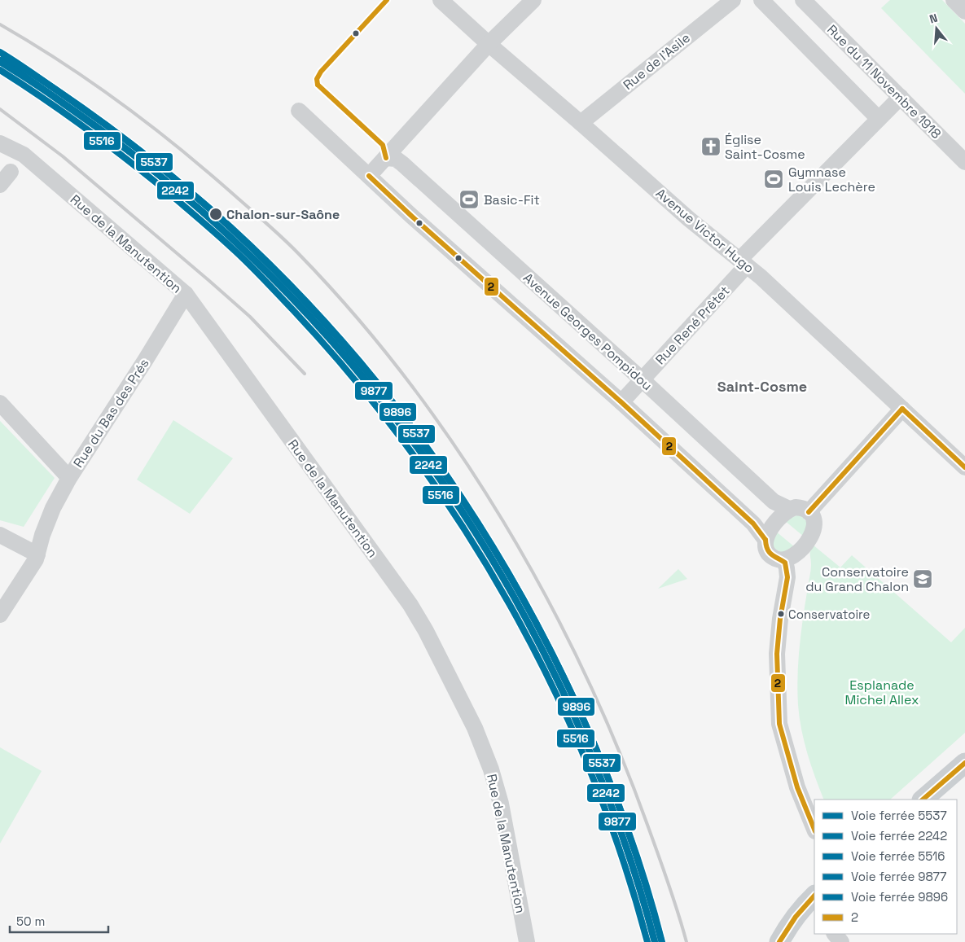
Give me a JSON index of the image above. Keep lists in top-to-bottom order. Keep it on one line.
{"streets":{"street":["Rue de l'Asile","Rue du 11 Novembre 1918","Avenue Victor Hugo","Rue de la Manutention","Rue René Prêtet","Avenue Georges Pompidou","Rue du Bas des Prés"]},"crossings":[["Rue de l'Asile","Avenue Victor Hugo"],["Rue du 11 Novembre 1918","Rue René Prêtet"],["Avenue Victor Hugo","Rue René Prêtet"],["Rue de la Manutention","Rue du Bas des Prés"],["Rue René Prêtet","Avenue Georges Pompidou"]],"districts":["Saint-Cosme"],"parks":["Esplanade Michel Allex"],"places":{"church":["Église Saint-Cosme"],"sports":["Gymnase Louis Lechère","Basic-Fit"],"other":["Chalon-sur-Saône","Conservatoire"],"school or university":["Conservatoire du Grand Chalon"]},"lines":["transit line 2","rail line 5537","rail line 9896","rail line 9877","rail line 2242","rail line 5516"],"legend":["Voie ferrée 5537","Voie ferrée 2242","Voie ferrée 5516","Voie ferrée 9877","Voie ferrée 9896","2"],"scale_bar":"50 m","north":"top"}
